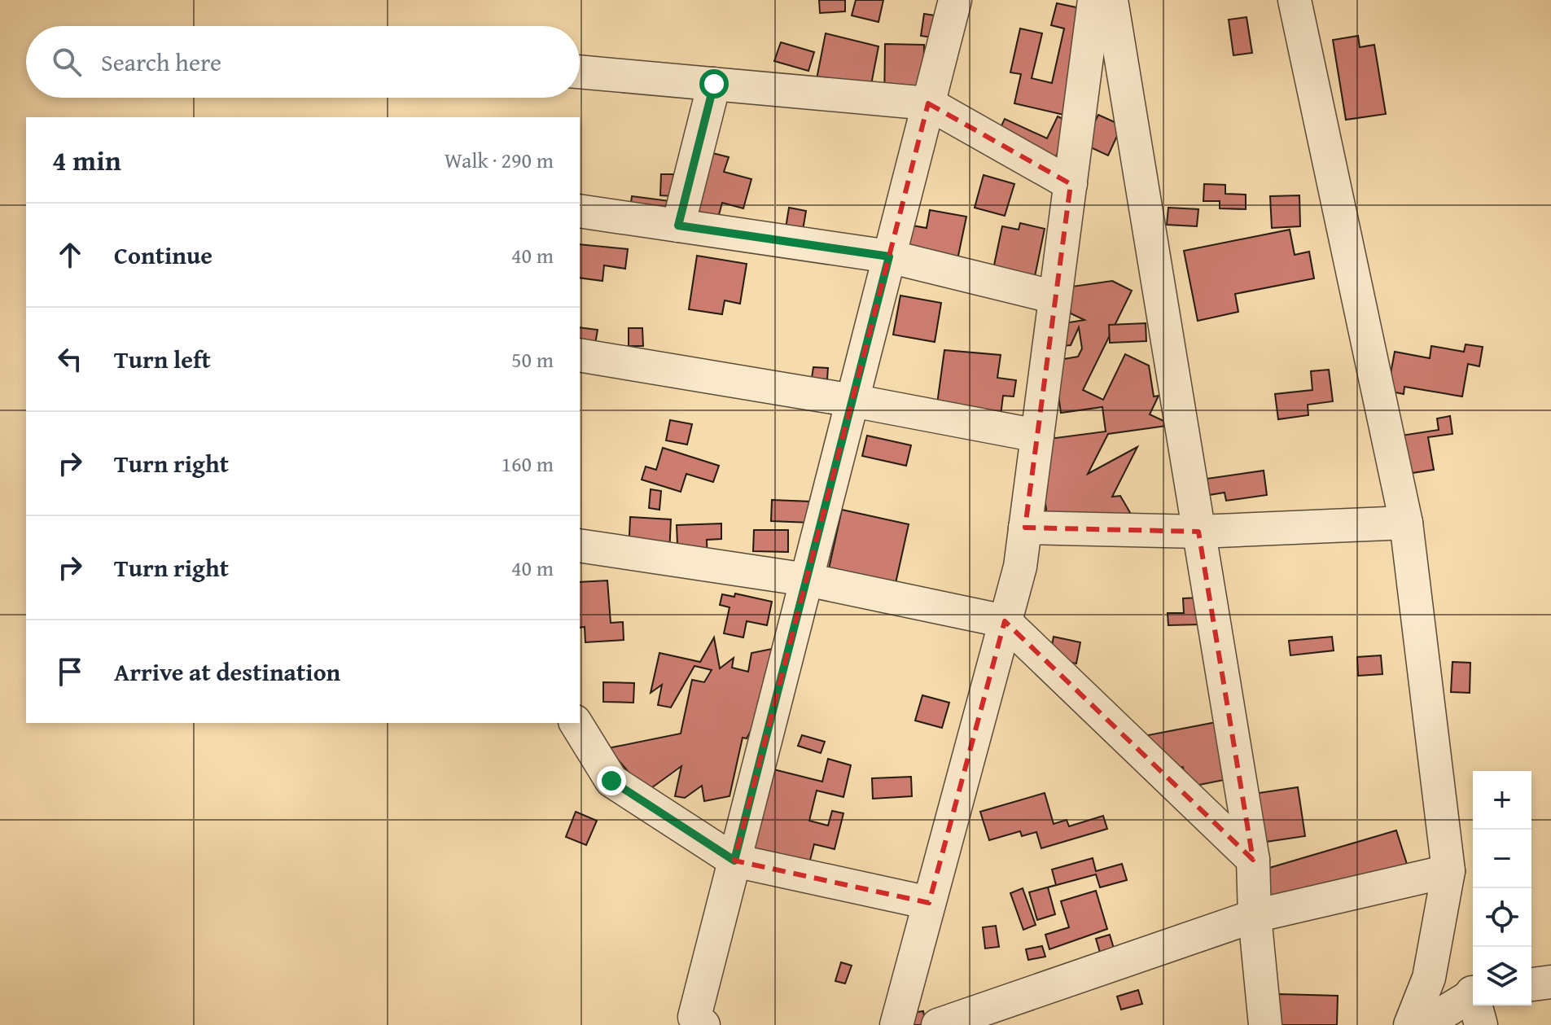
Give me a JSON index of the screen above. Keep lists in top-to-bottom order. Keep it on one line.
{"page":{"search":"Search here","heading":["4 min","Walk · 290 m"],"list":[["Continue","40 m"],["Turn left","50 m"],["Turn right","160 m"],["Turn right","40 m"],"Arrive at destination"],"map_buttons":["+","−"]}}
